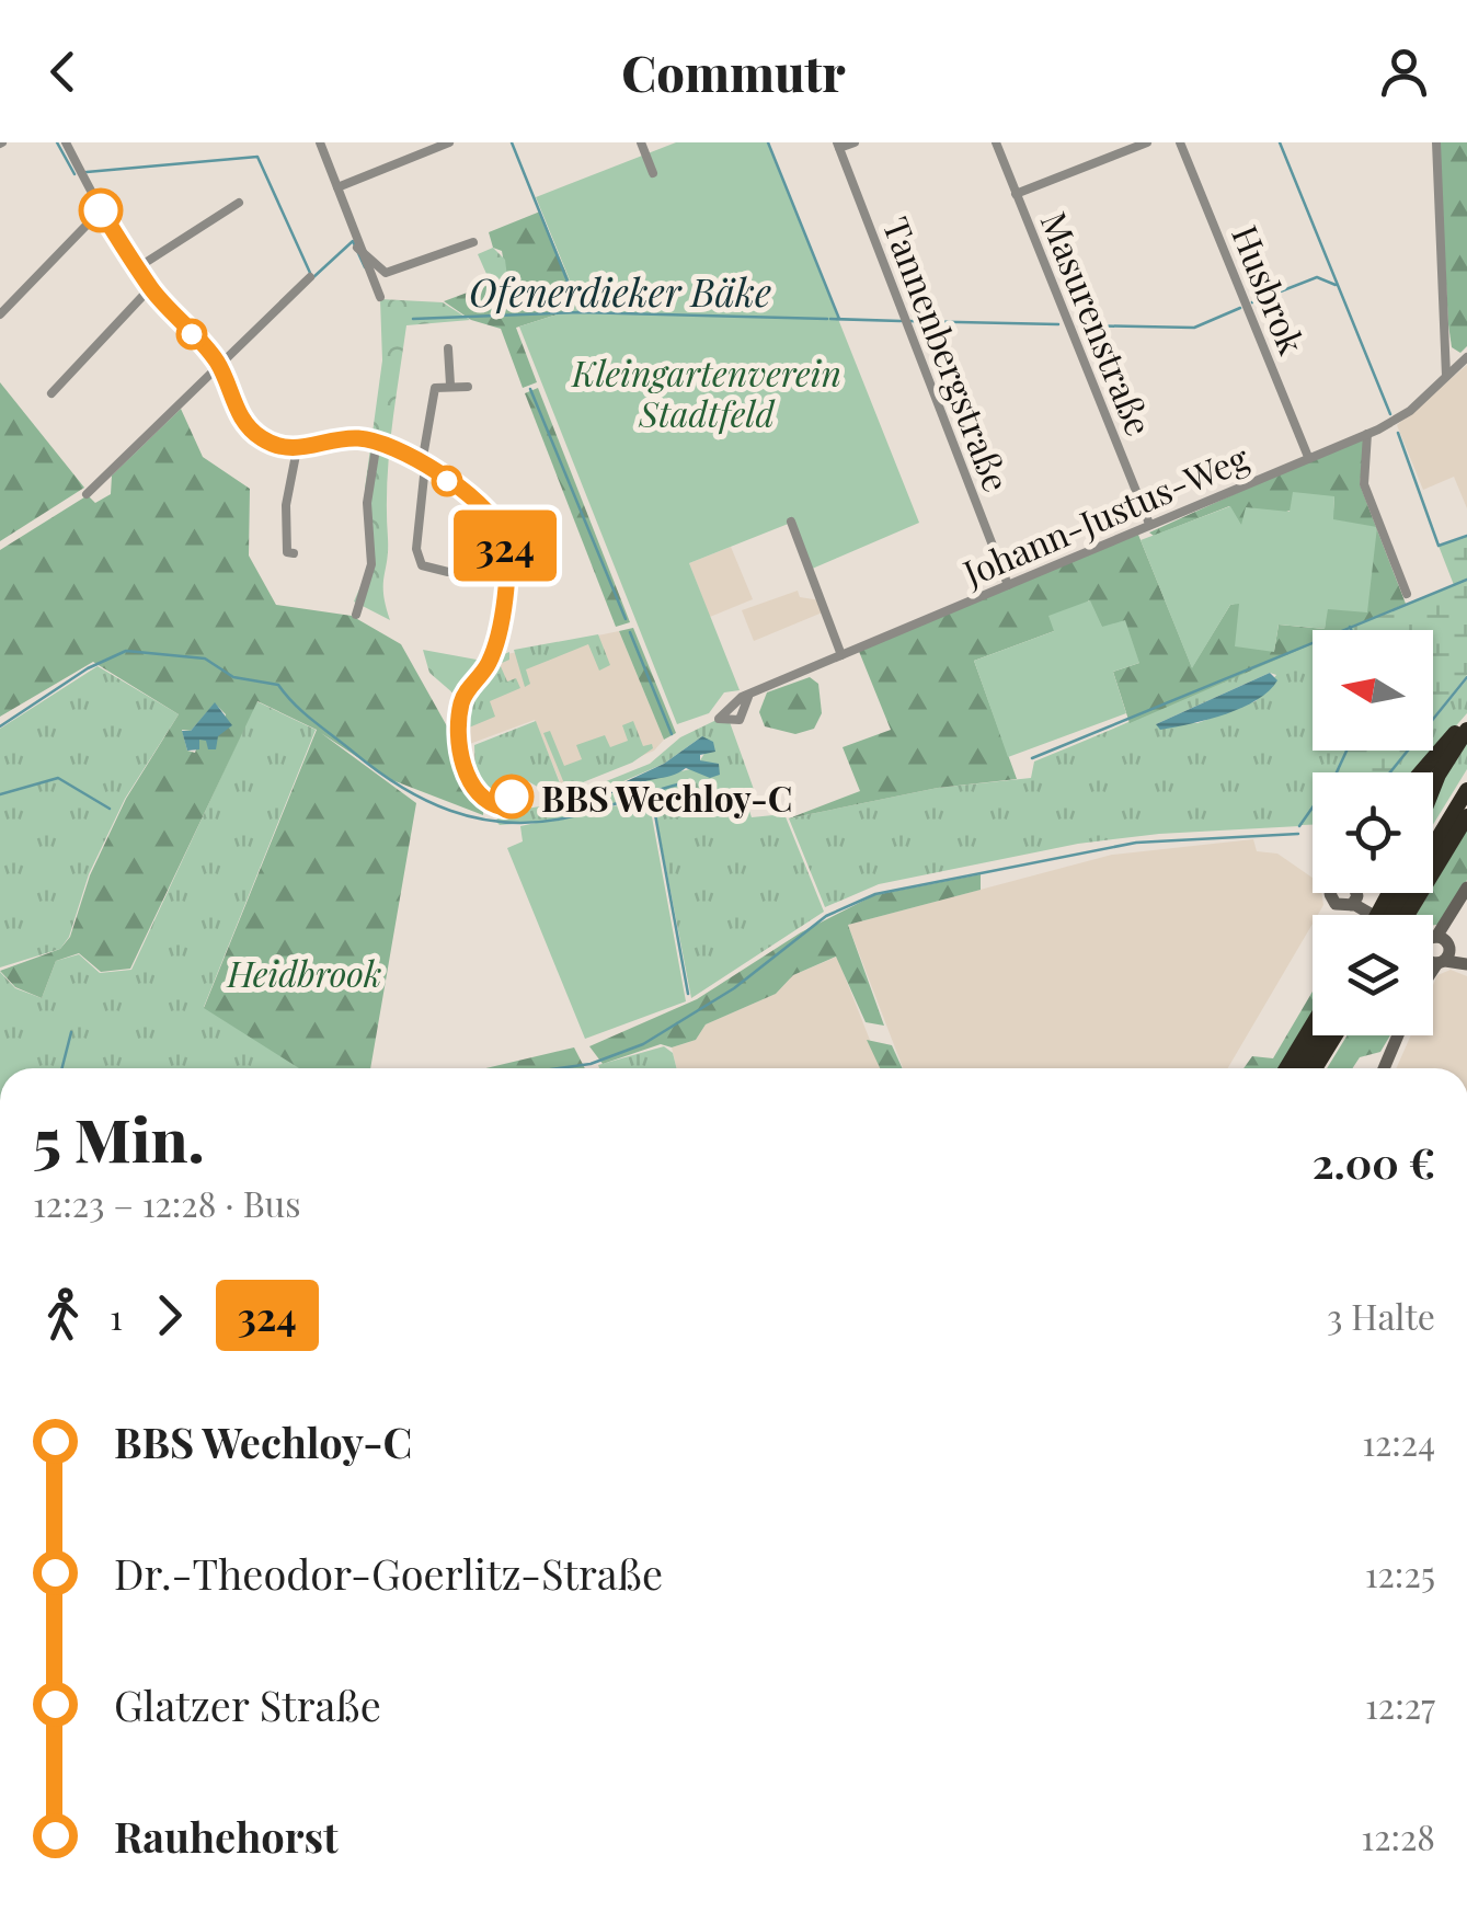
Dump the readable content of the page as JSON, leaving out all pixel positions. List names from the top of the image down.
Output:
{
  "streets": {
    "street": [
      "Husbrok",
      "Masurenstraße",
      "Tannenbergstraße",
      "Johann-Justus-Weg"
    ]
  },
  "crossings": [
    ["Husbrok", "Johann-Justus-Weg"],
    ["Masurenstraße", "Johann-Justus-Weg"],
    ["Tannenbergstraße", "Johann-Justus-Weg"]
  ],
  "water": ["Ofenerdieker Bäke"],
  "parks": ["Kleingartenverein Stadtfeld", "Heidbrook"],
  "places": ["BBS Wechloy-C"],
  "lines": ["bus line 324"],
  "north": "left",
  "page": {
    "header": "Commutr",
    "on_map": "324",
    "heading": ["5 Min.", "12:23 – 12:28 · Bus", "2.00 €"],
    "legs": ["1", "324", "3 Halte"],
    "list": [
      {
        "name": "BBS Wechloy-C",
        "value": "12:24"
      },
      {
        "name": "Dr.-Theodor-Goerlitz-Straße",
        "value": "12:25"
      },
      {
        "name": "Glatzer Straße",
        "value": "12:27"
      },
      {
        "name": "Rauhehorst",
        "value": "12:28"
      }
    ]
  }
}
